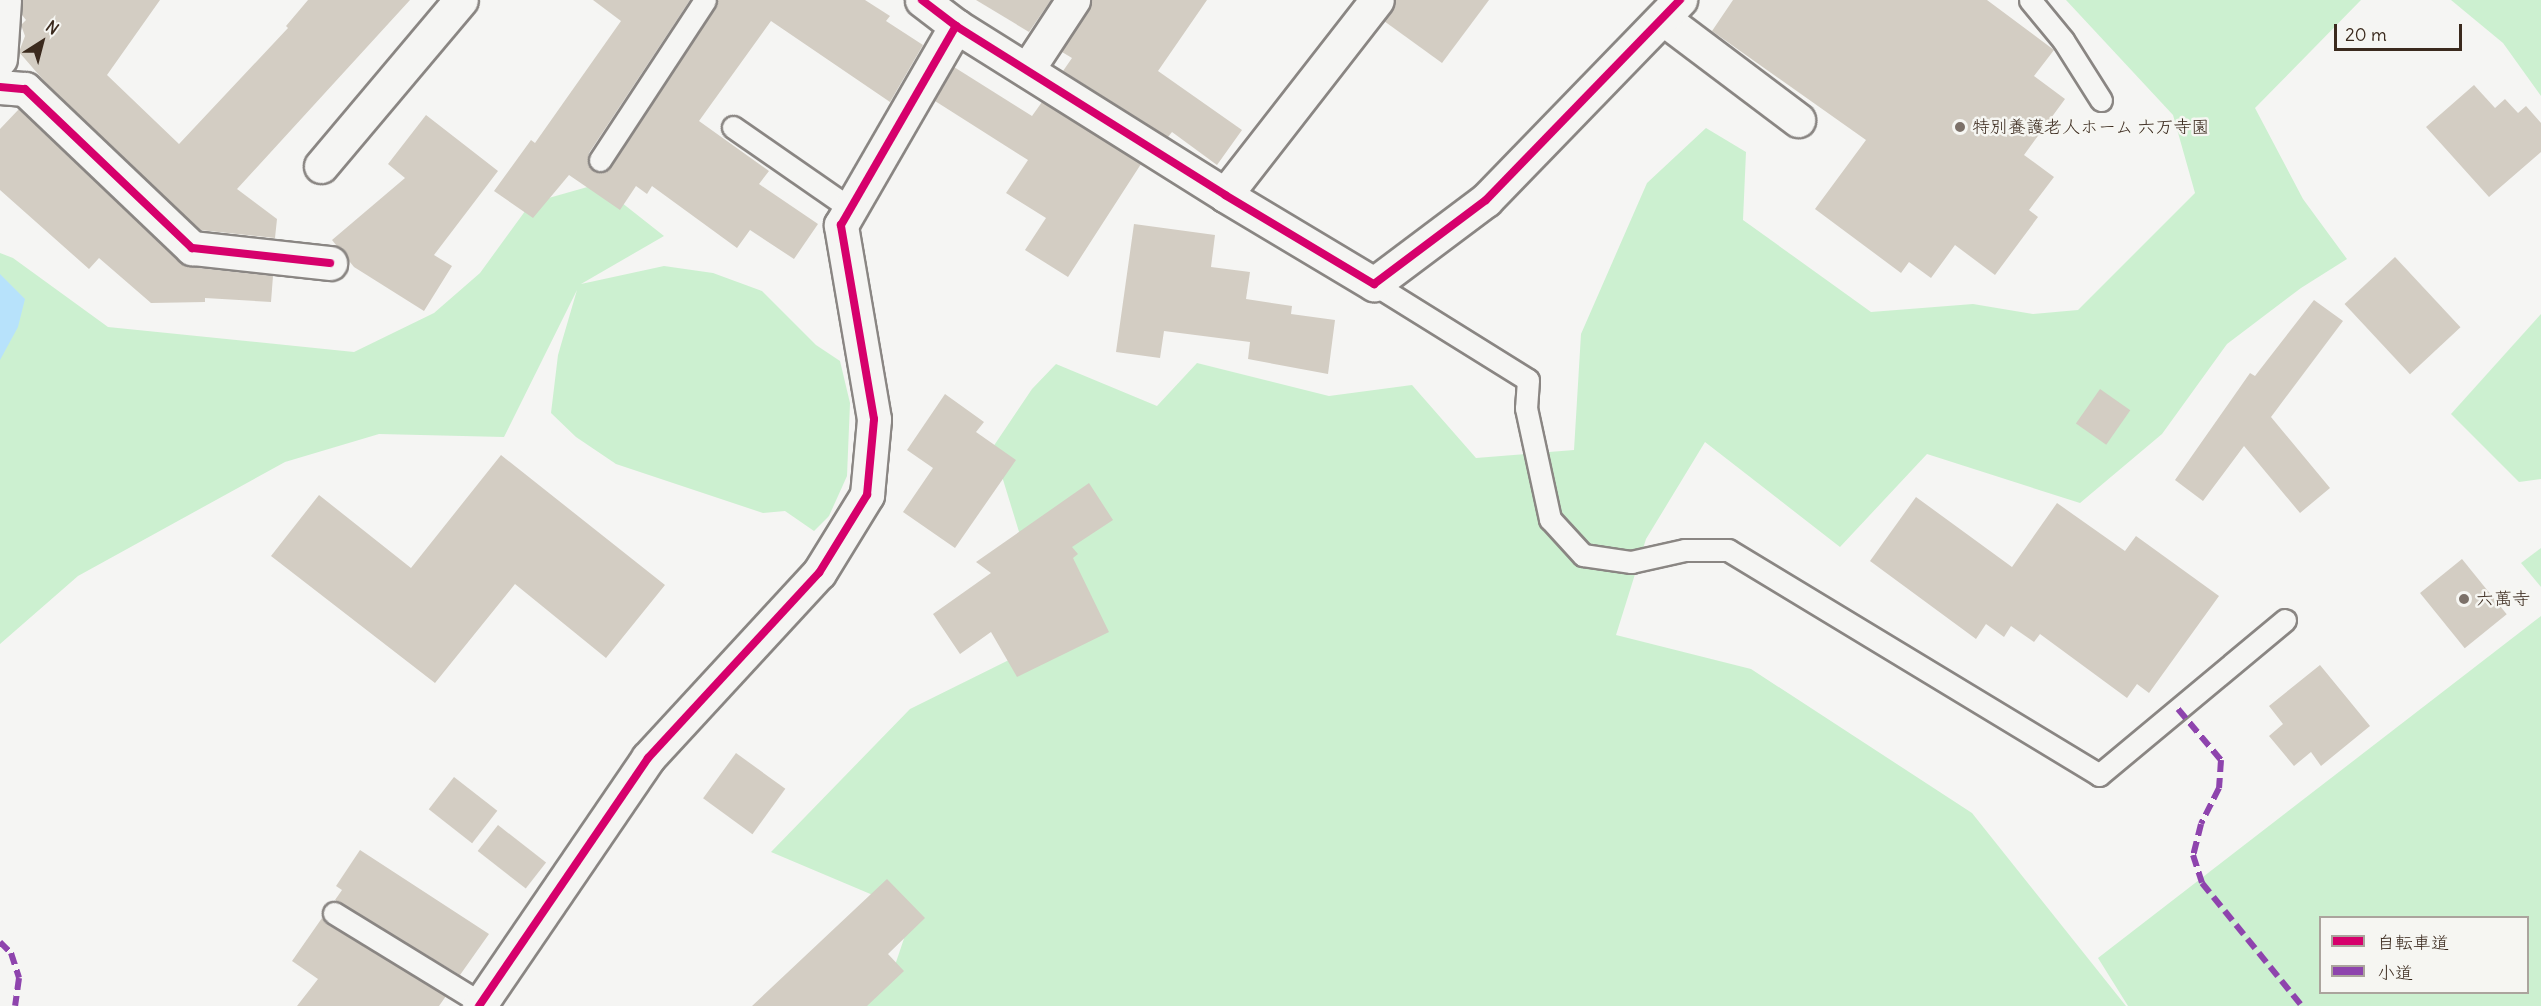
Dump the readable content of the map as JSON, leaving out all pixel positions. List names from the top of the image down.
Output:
{
  "places": ["特別養護老人ホーム 六万寺園", "六萬寺"],
  "legend": ["自転車道", "小道"],
  "scale_bar": "20 m",
  "north": "top right"
}
